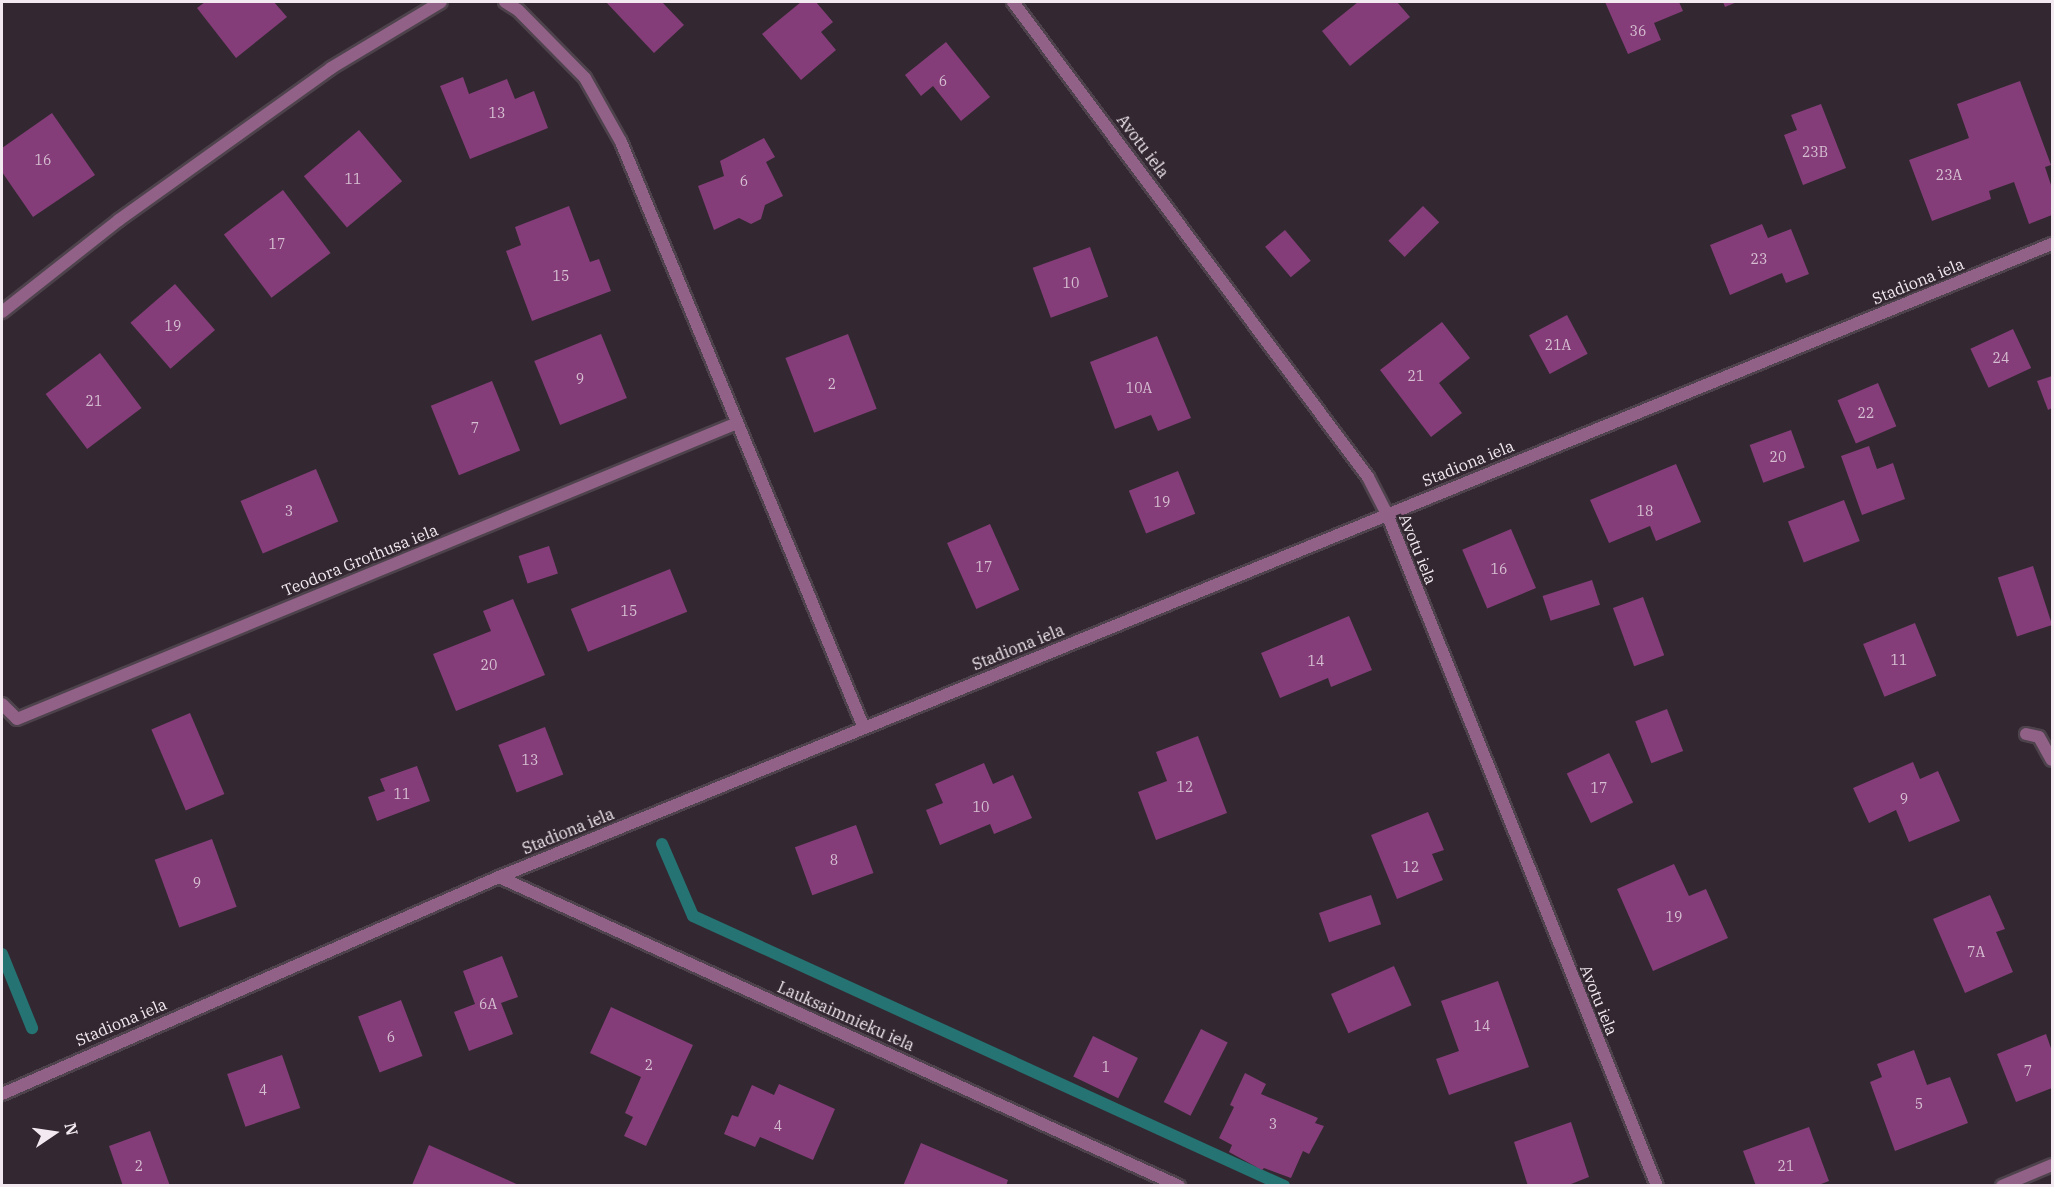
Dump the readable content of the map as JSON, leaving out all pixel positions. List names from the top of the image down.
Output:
{
  "streets": {
    "street": [
      "Avotu iela",
      "Stadiona iela",
      "Teodora Grothusa iela",
      "Lauksaimnieku iela"
    ]
  },
  "crossings": [
    ["Avotu iela", "Stadiona iela"],
    ["Stadiona iela", "Lauksaimnieku iela"]
  ],
  "house_numbers": [
    "36",
    "6",
    "13",
    "23B",
    "16",
    "23A",
    "11",
    "6",
    "17",
    "23",
    "15",
    "10",
    "19",
    "21A",
    "24",
    "21",
    "9",
    "2",
    "10A",
    "21",
    "22",
    "7",
    "20",
    "19",
    "3",
    "18",
    "17",
    "16",
    "15",
    "11",
    "14",
    "20",
    "13",
    "12",
    "17",
    "11",
    "9",
    "10",
    "8",
    "12",
    "9",
    "19",
    "7A",
    "6A",
    "14",
    "6",
    "2",
    "1",
    "7",
    "4",
    "5",
    "3",
    "4",
    "2",
    "21"
  ],
  "north": "right"
}
